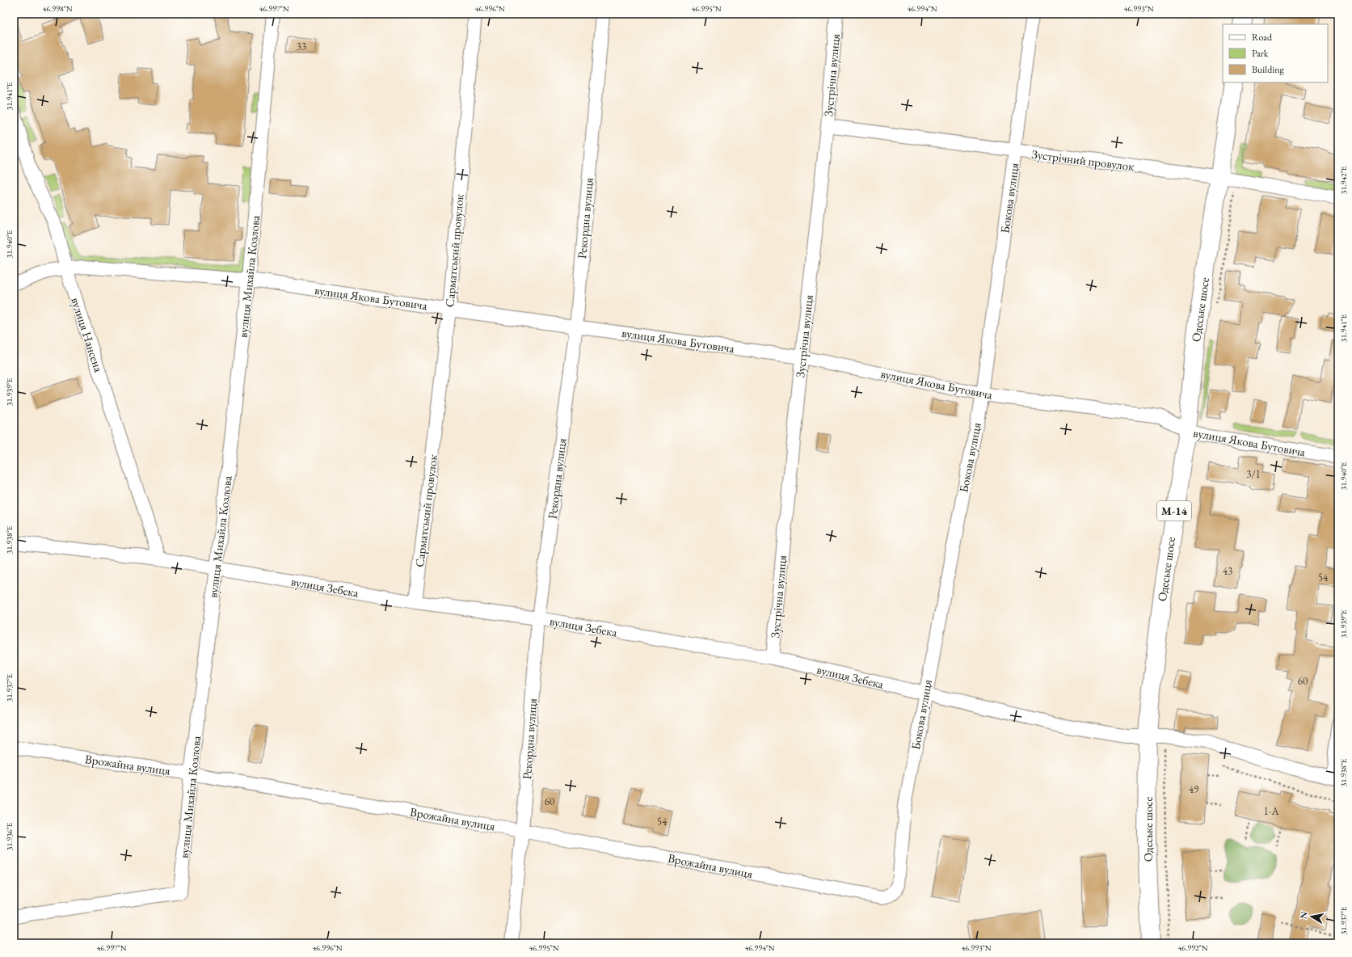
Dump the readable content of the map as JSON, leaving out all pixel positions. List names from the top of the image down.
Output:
{
  "streets": {
    "highway": ["Одеське шосе", "М-14"],
    "street": [
      "Зустрічна вулиця",
      "Зустрічний провулок",
      "Бокова вулиця",
      "Рекордна вулиця",
      "Сарматський провулок",
      "вулиця Михайла Козлова",
      "вулиця Якова Бутовича",
      "вулиця Нансена",
      "вулиця Зебека",
      "Врожайна вулиця"
    ]
  },
  "crossings": [
    ["Зустрічна вулиця", "Зустрічний провулок"],
    ["Зустрічна вулиця", "вулиця Якова Бутовича"],
    ["Зустрічна вулиця", "вулиця Зебека"],
    ["Зустрічний провулок", "Бокова вулиця"],
    ["Зустрічний провулок", "Одеське шосе"],
    ["Бокова вулиця", "вулиця Якова Бутовича"],
    ["Бокова вулиця", "вулиця Зебека"],
    ["Бокова вулиця", "Врожайна вулиця"],
    ["Рекордна вулиця", "вулиця Якова Бутовича"],
    ["Рекордна вулиця", "вулиця Зебека"],
    ["Рекордна вулиця", "Врожайна вулиця"],
    ["Сарматський провулок", "вулиця Якова Бутовича"],
    ["Сарматський провулок", "вулиця Зебека"],
    ["вулиця Михайла Козлова", "вулиця Якова Бутовича"],
    ["вулиця Михайла Козлова", "вулиця Зебека"],
    ["вулиця Михайла Козлова", "Врожайна вулиця"],
    ["вулиця Якова Бутовича", "Одеське шосе"],
    ["вулиця Якова Бутовича", "вулиця Нансена"],
    ["Одеське шосе", "вулиця Зебека"],
    ["вулиця Нансена", "вулиця Зебека"]
  ],
  "house_numbers": [
    "33",
    "3/1",
    "43",
    "54",
    "60",
    "49",
    "60",
    "1-А",
    "54"
  ],
  "legend": ["Road", "Park", "Building"],
  "north": "left",
  "coordinates": [
    "46.998°N",
    "46.997°N",
    "46.996°N",
    "46.995°N",
    "46.994°N",
    "46.993°N",
    "31.941°E",
    "31.942°E",
    "31.940°E",
    "31.939°E",
    "31.938°E",
    "31.937°E",
    "31.936°E",
    "46.992°N"
  ]
}
